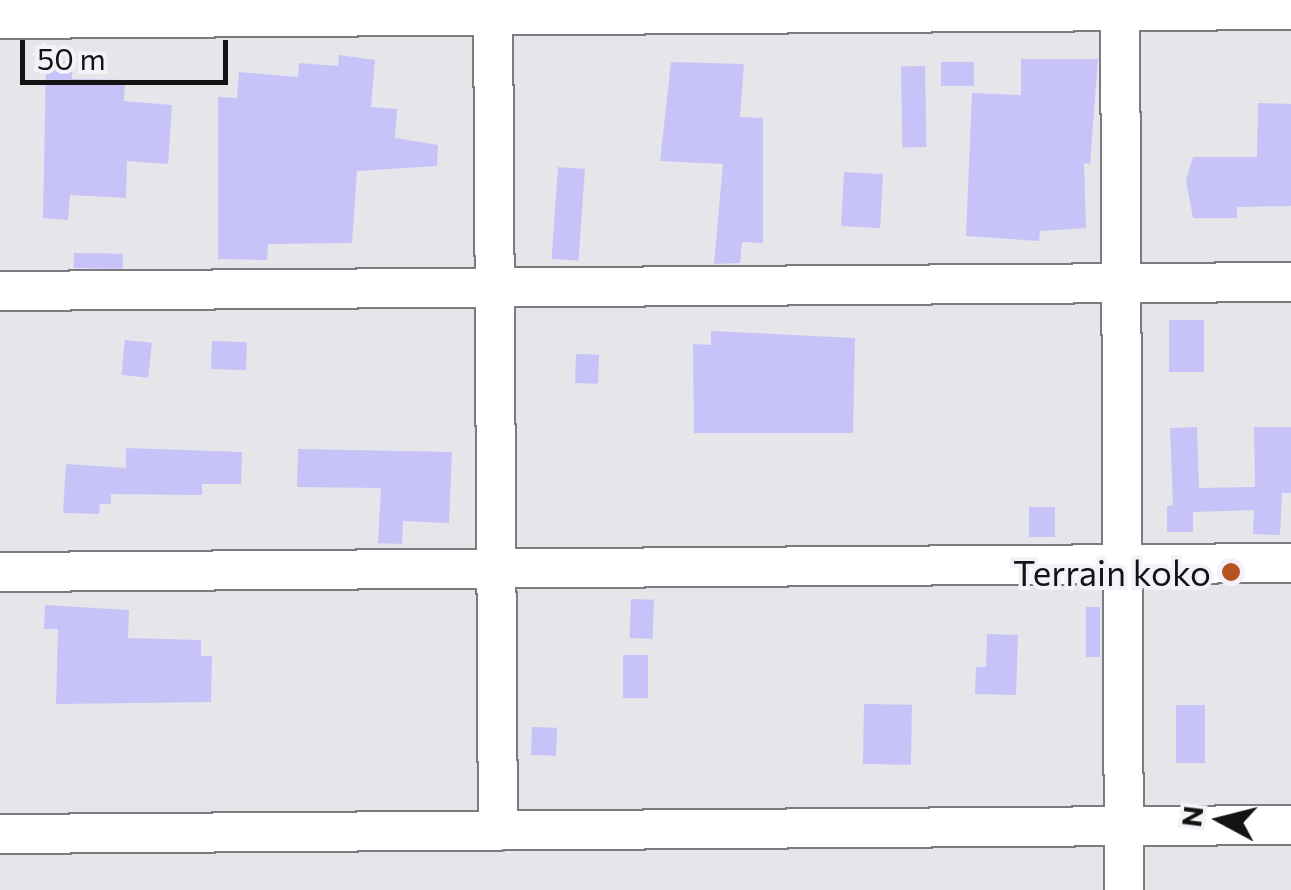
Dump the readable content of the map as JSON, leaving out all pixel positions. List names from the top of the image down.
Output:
{
  "places": ["Terrain koko"],
  "scale_bar": "50 m",
  "north": "left"
}
